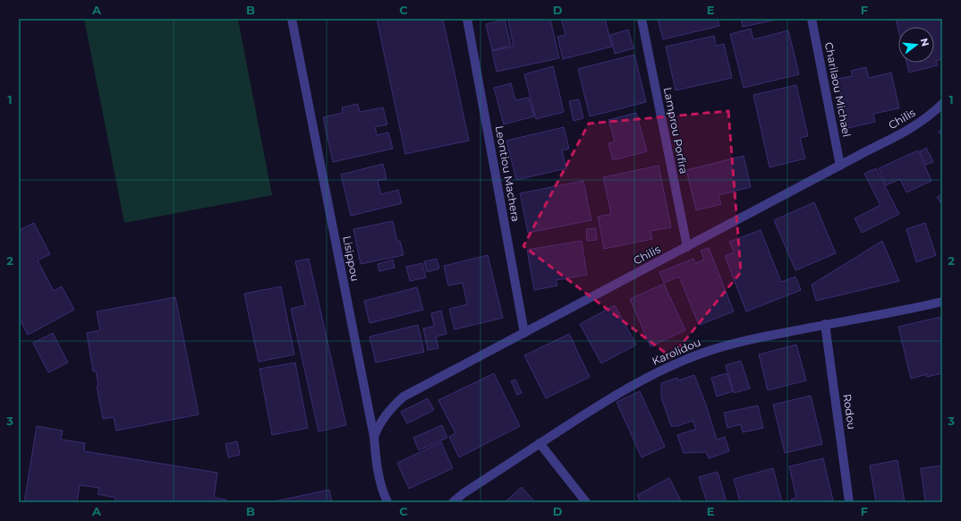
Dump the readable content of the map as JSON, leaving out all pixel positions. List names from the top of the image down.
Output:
{
  "streets": {
    "street": [
      "Charilaou Michael",
      "Chilis",
      "Lamprou Porfira",
      "Leontiou Machera",
      "Lisippou",
      "Karolidou",
      "Rodou"
    ]
  },
  "crossings": [
    ["Charilaou Michael", "Chilis"],
    ["Chilis", "Lamprou Porfira"],
    ["Chilis", "Leontiou Machera"],
    ["Chilis", "Lisippou"],
    ["Karolidou", "Rodou"]
  ],
  "north": "right",
  "grid": {
    "columns": [
      "A",
      "B",
      "C",
      "D",
      "E",
      "F"
    ],
    "rows": ["1", "2", "3"]
  }
}
